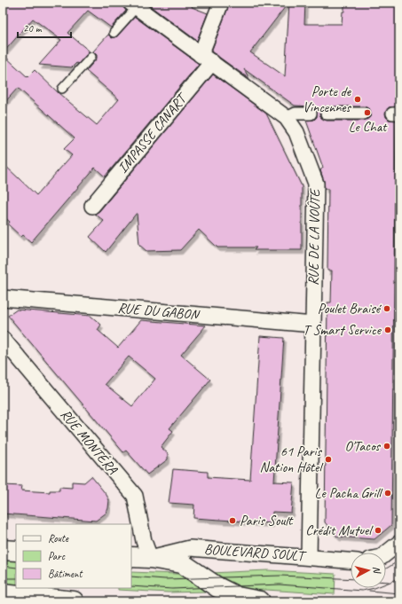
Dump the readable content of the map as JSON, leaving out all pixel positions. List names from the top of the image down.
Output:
{
  "streets": {
    "main road": ["BOULEVARD SOULT"],
    "street": [
      "IMPASSE CANART",
      "RUE DE LA VOÛTE",
      "RUE DU GABON",
      "RUE MONTÉRA"
    ]
  },
  "crossings": [
    ["IMPASSE CANART", "RUE DE LA VOÛTE"],
    ["RUE DE LA VOÛTE", "RUE DU GABON"],
    ["RUE DE LA VOÛTE", "BOULEVARD SOULT"],
    ["RUE MONTÉRA", "BOULEVARD SOULT"]
  ],
  "places": [
    "Porte de Vincennes",
    "Le Chat",
    "Poulet Braisé",
    "T Smart Service",
    "O'Tacos",
    "61 Paris Nation Hôtel",
    "Le Pacha Grill",
    "Paris Soult",
    "Crédit Mutuel"
  ],
  "legend": ["Route", "Parc", "Bâtiment"],
  "scale_bar": "20 m",
  "north": "right"
}
